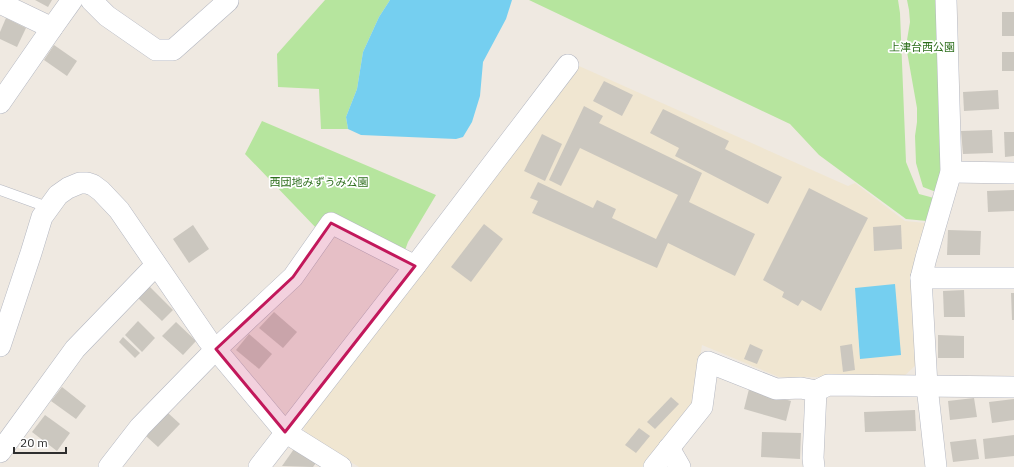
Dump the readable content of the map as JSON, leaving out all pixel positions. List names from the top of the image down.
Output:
{
  "parks": ["上津台西公園", "西団地みずうみ公園"],
  "scale_bar": "20 m"
}
